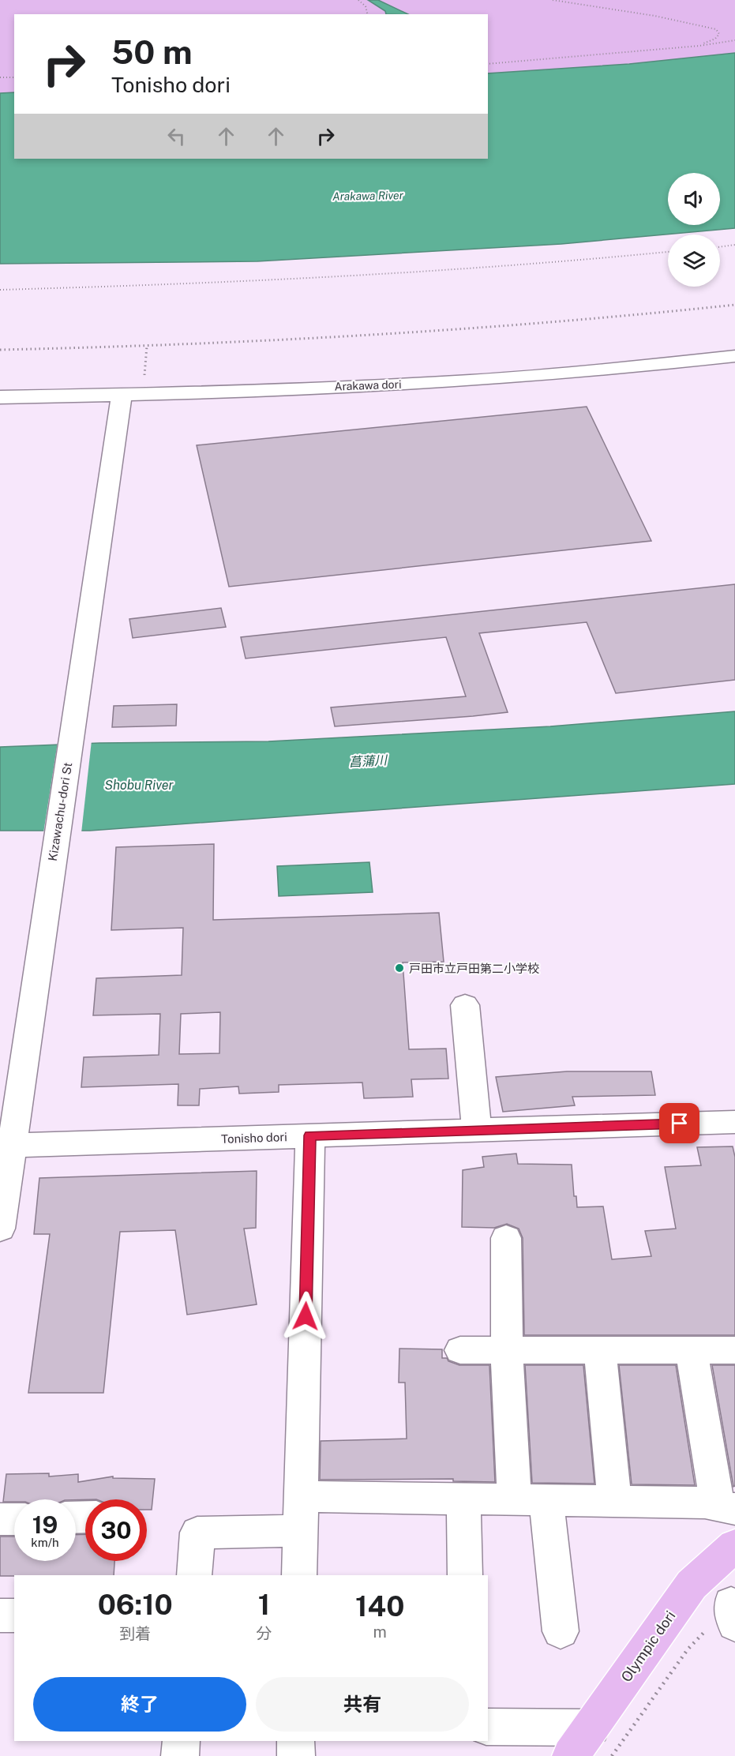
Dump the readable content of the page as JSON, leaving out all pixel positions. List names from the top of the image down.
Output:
{
  "streets": {
    "main road": ["Olympic dori"],
    "street": ["Arakawa dori", "Kizawachu-dori St", "Tonisho dori"]
  },
  "crossings": [
    ["Arakawa dori", "Kizawachu-dori St"],
    ["Kizawachu-dori St", "Tonisho dori"]
  ],
  "water": ["Arakawa River", "菖蒲川", "Shobu River"],
  "places": ["戸田市立戸田第二小学校"],
  "page": {
    "turn": ["50 m", "Tonisho dori"],
    "speed": "19 km/h",
    "limit": "30",
    "eta": [
      "06:10",
      "到着",
      "1",
      "分",
      "140",
      "m"
    ],
    "buttons": ["終了", "共有"]
  }
}
